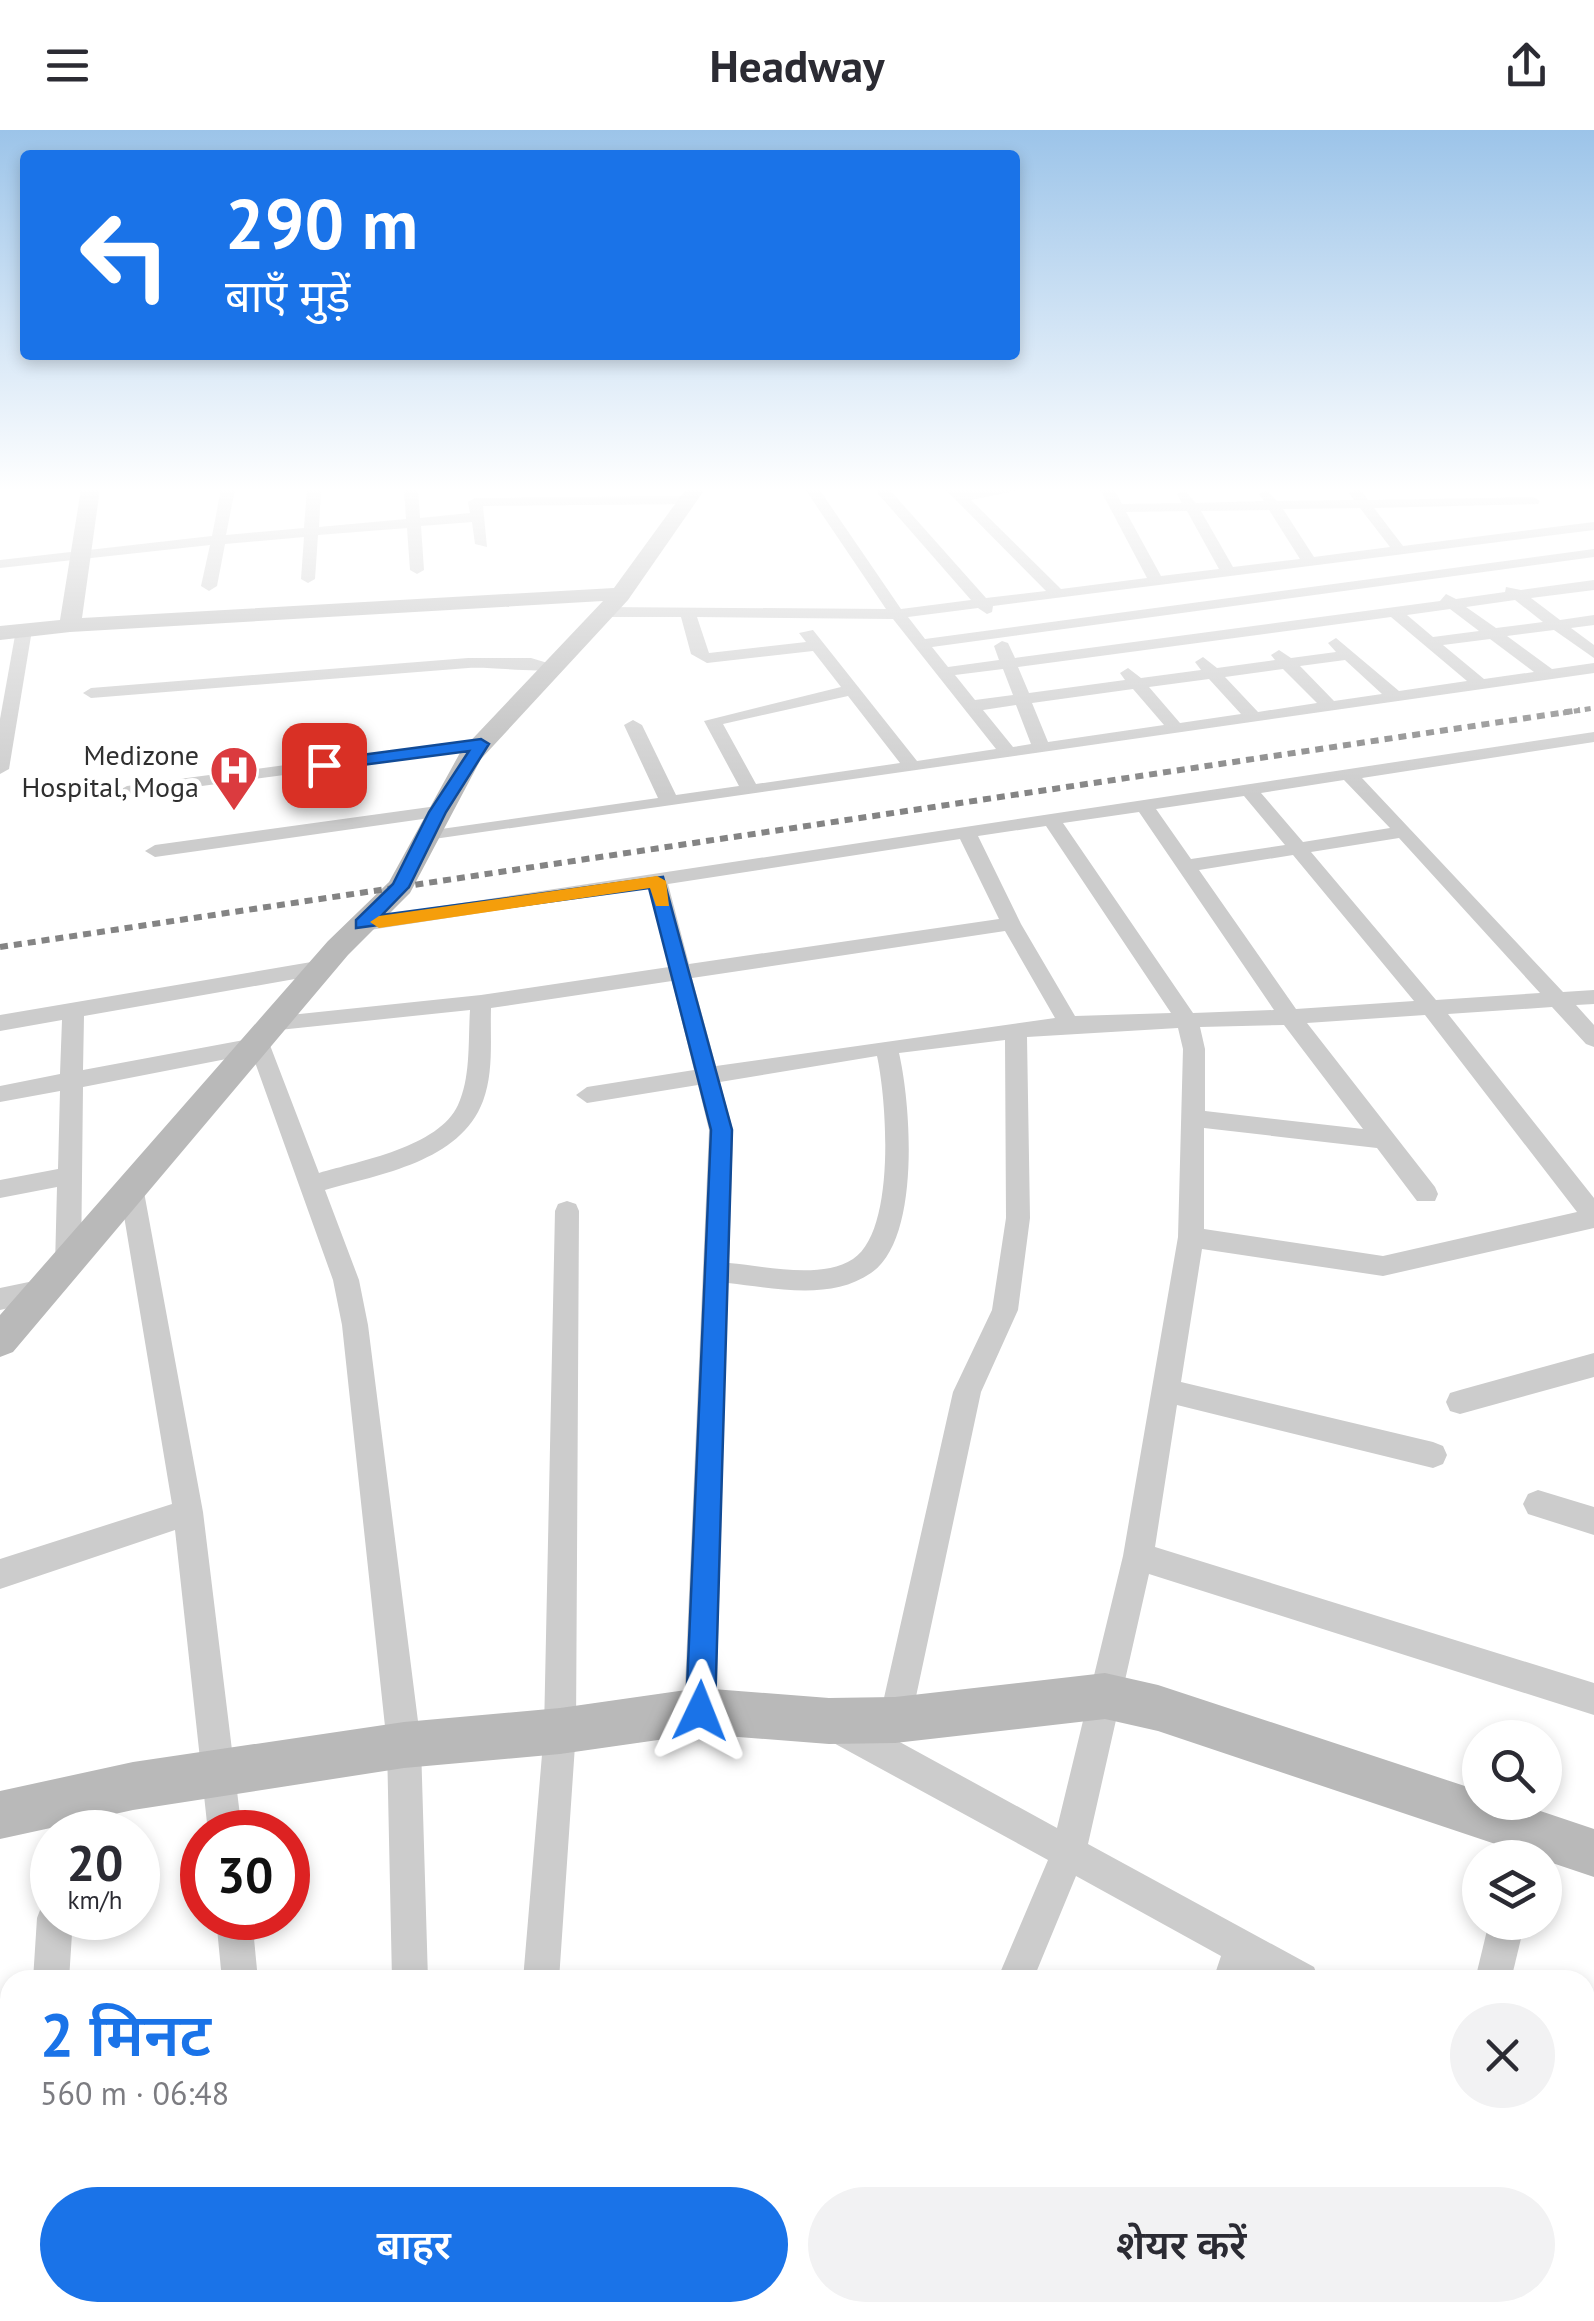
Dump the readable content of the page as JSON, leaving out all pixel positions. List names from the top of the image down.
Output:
{
  "places": {
    "hospital": ["Medizone Hospital, Moga"]
  },
  "page": {
    "header": "Headway",
    "turn": ["290 m", "बाएँ मुड़ें"],
    "speed": "20 km/h",
    "limit": "30",
    "heading": ["2 मिनट", "560 m · 06:48"],
    "buttons": ["बाहर", "शेयर करें"]
  }
}
